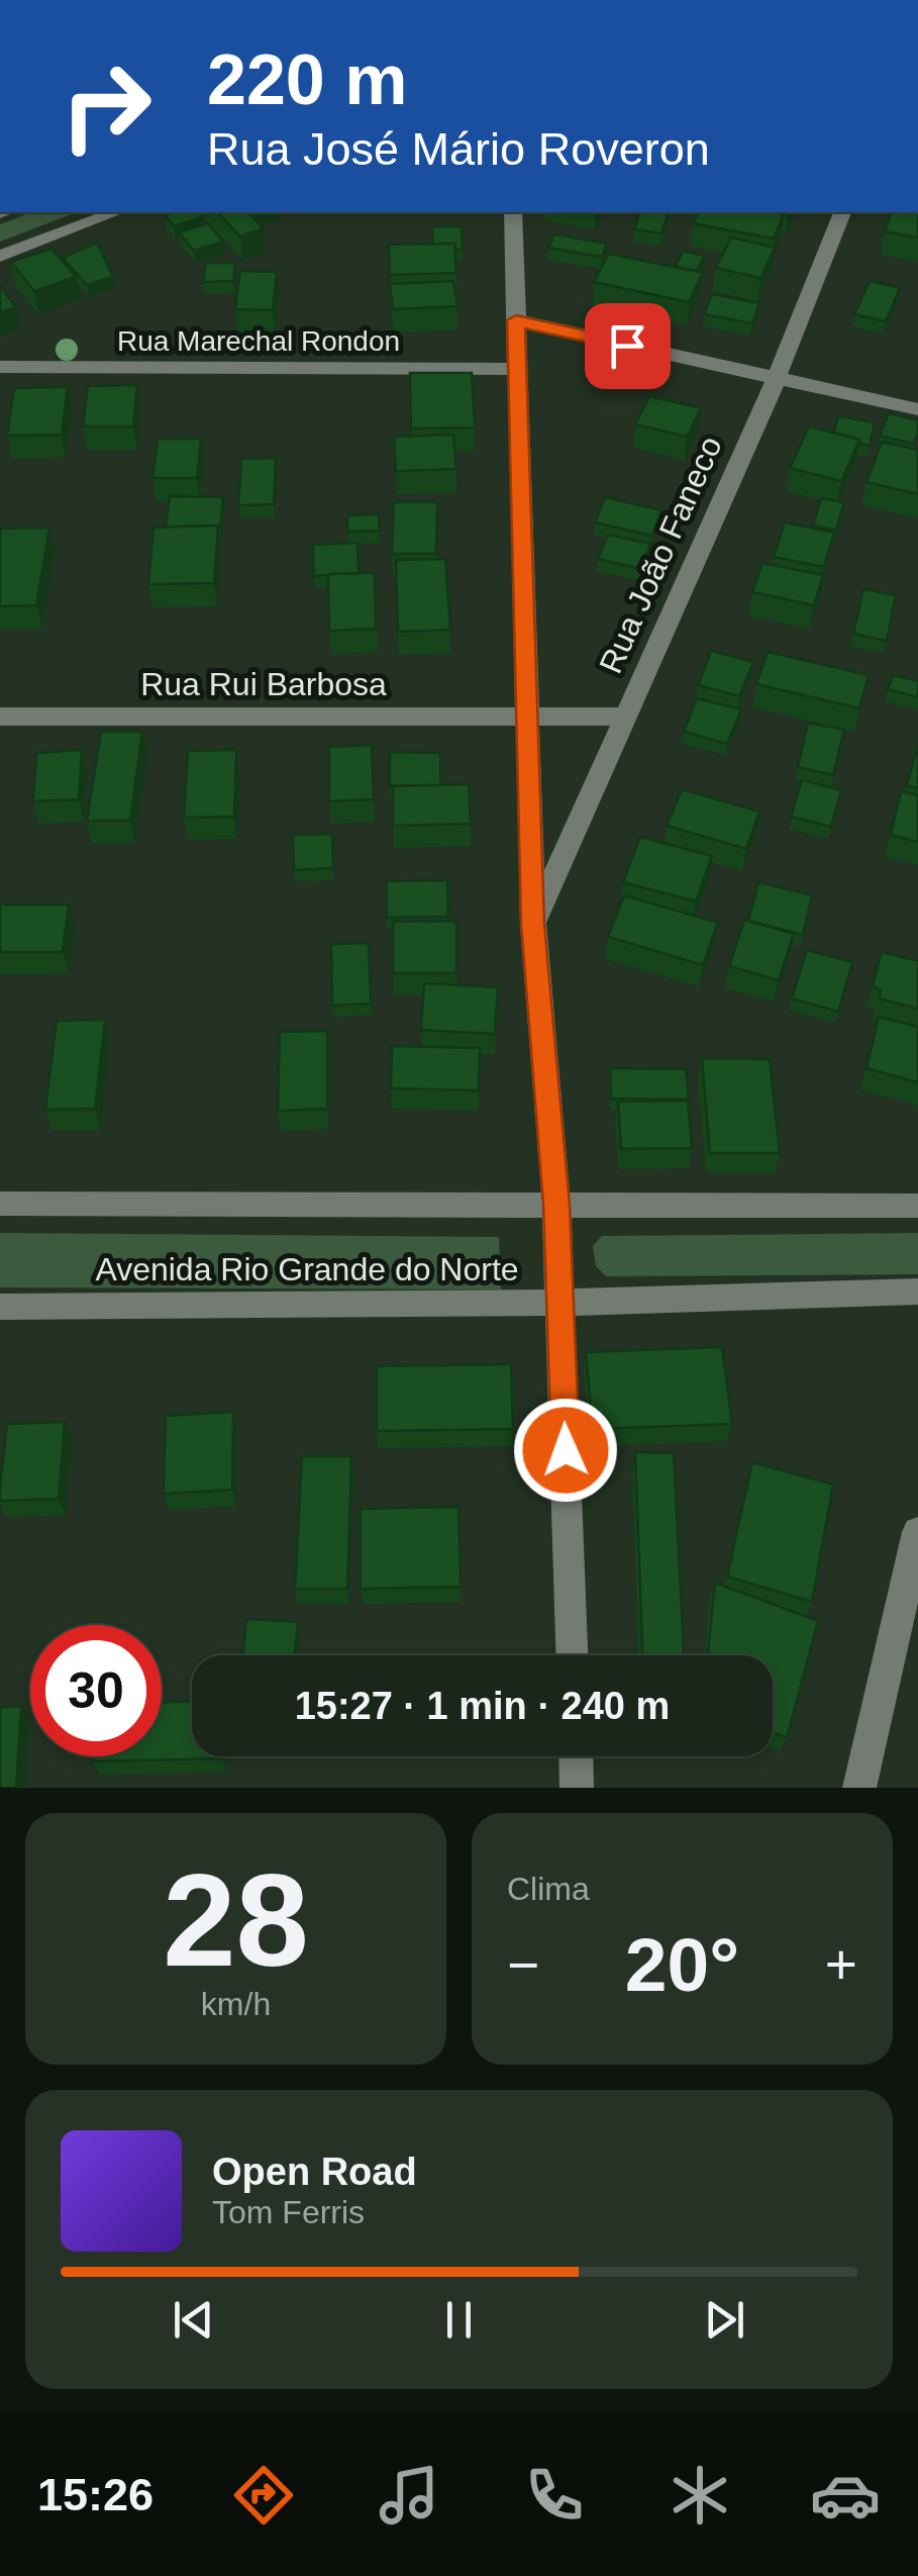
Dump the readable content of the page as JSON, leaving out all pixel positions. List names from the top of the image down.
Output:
{
  "streets": {
    "street": [
      "Rua Marechal Rondon",
      "Rua João Faneco",
      "Rua Rui Barbosa",
      "Avenida Rio Grande do Norte"
    ]
  },
  "crossings": [
    ["Rua João Faneco", "Rua Rui Barbosa"]
  ],
  "page": {
    "turn": ["220 m", "Rua José Mário Roveron"],
    "limit": "30",
    "trip": "15:27 · 1 min · 240 m",
    "tile": [
      ["28", "km/h"],
      "Clima"
    ],
    "heat": ["−", "20°", "+"],
    "song": ["Open Road", "Tom Ferris"],
    "tabs": "15:26"
  }
}
